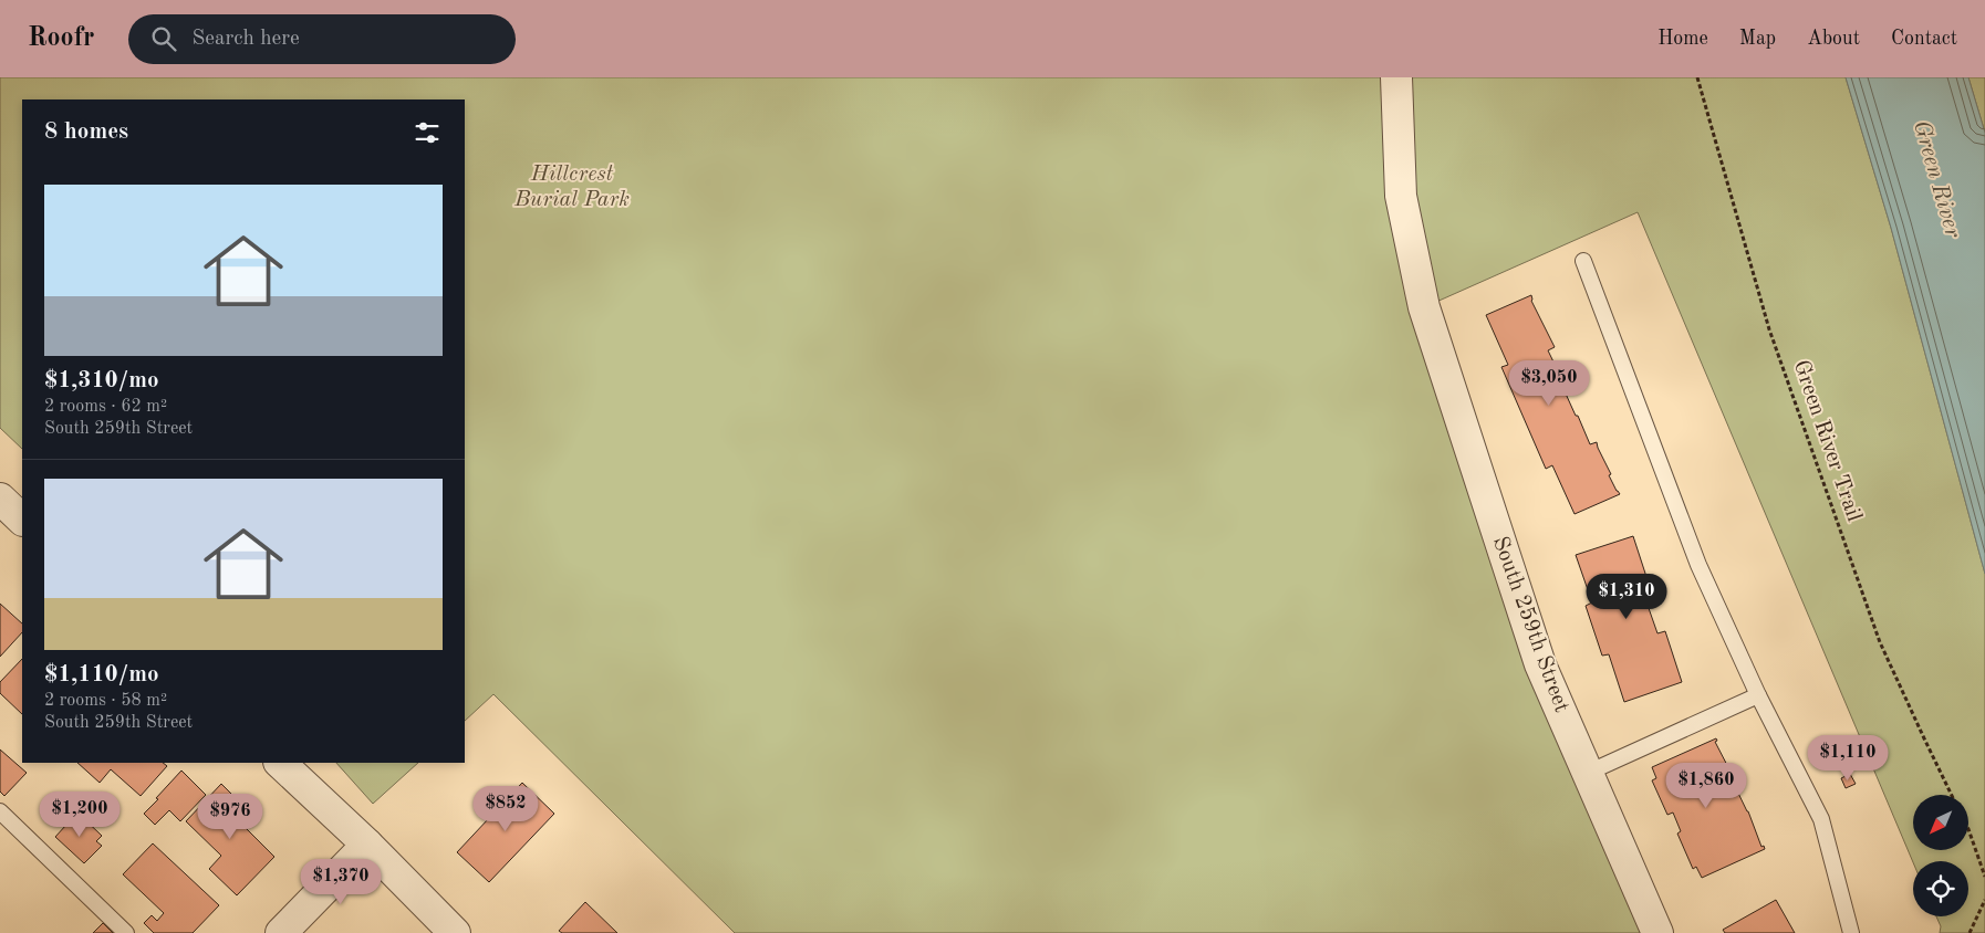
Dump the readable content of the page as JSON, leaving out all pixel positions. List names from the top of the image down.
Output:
{
  "streets": {
    "street": ["South 259th Street"],
    "path": ["Green River Trail"]
  },
  "water": ["Green River"],
  "parks": ["Hillcrest Burial Park"],
  "north": "bottom left",
  "page": {
    "header": "Roofr",
    "search": "Search here",
    "nav": [
      "Home",
      "Map",
      "About",
      "Contact"
    ],
    "heading": "8 homes",
    "list": [
      {
        "name": "$1,310/mo",
        "note": "2 rooms · 62 m² · South 259th Street"
      },
      {
        "name": "$1,110/mo",
        "note": "2 rooms · 58 m² · South 259th Street"
      }
    ],
    "price": [
      "$3,050",
      "$1,310",
      "$1,110",
      "$1,860",
      "$852",
      "$1,200",
      "$976",
      "$1,370"
    ]
  }
}
